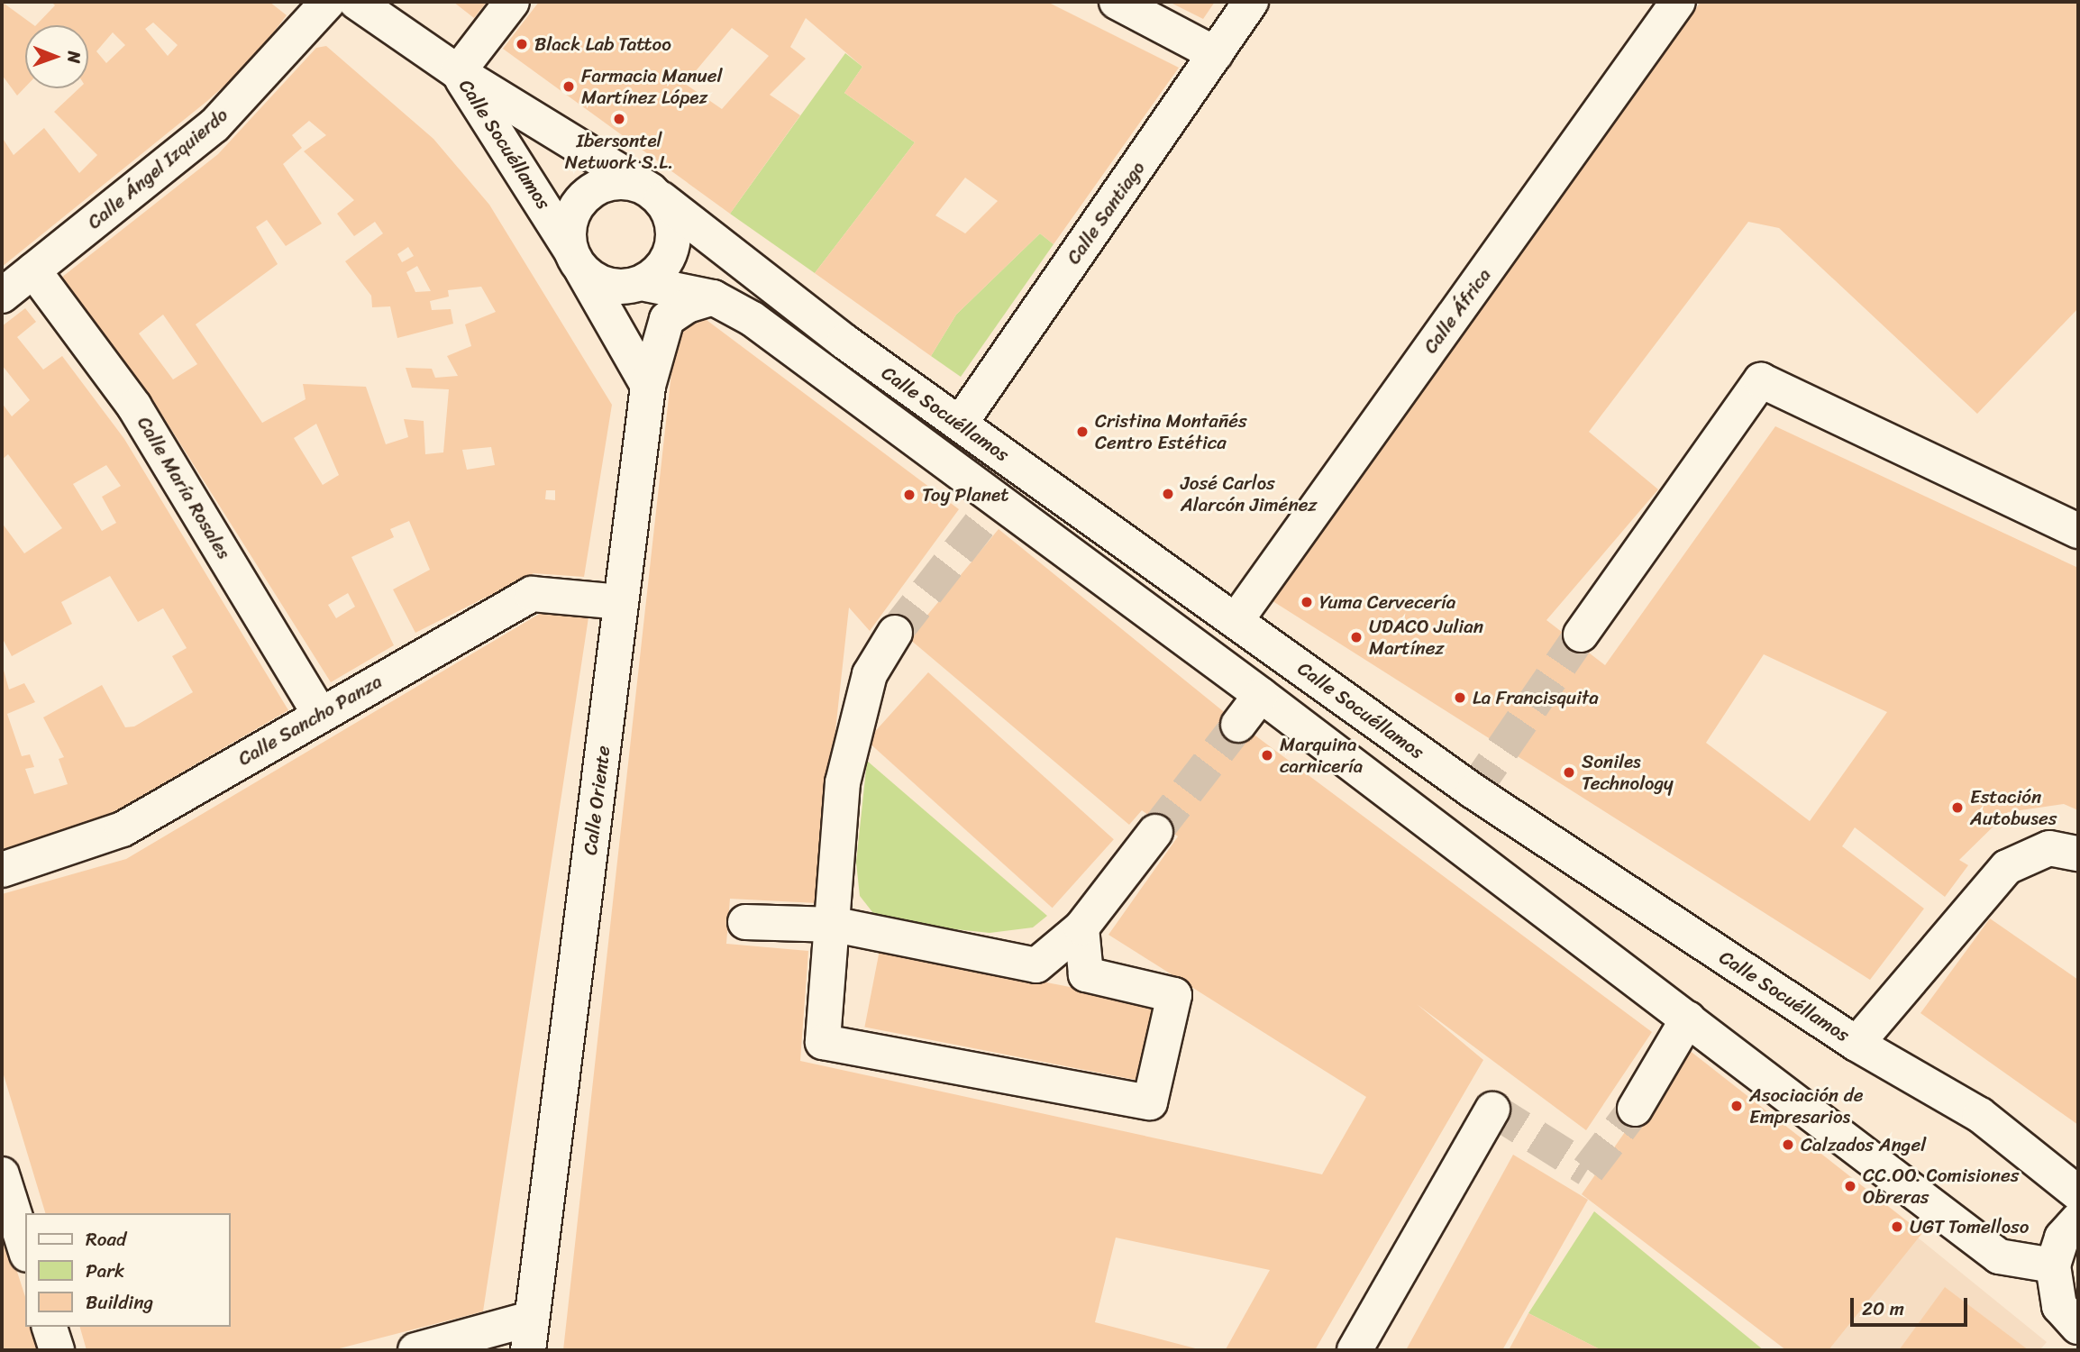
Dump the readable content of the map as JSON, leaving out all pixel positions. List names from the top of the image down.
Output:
{
  "streets": {
    "street": [
      "Calle Socuéllamos",
      "Calle Ángel Izquierdo",
      "Calle Santiago",
      "Calle África",
      "Calle María Rosales",
      "Calle Sancho Panza",
      "Calle Oriente"
    ]
  },
  "crossings": [
    ["Calle Socuéllamos", "Calle Santiago"],
    ["Calle Socuéllamos", "Calle África"],
    ["Calle Socuéllamos", "Calle Oriente"],
    ["Calle Ángel Izquierdo", "Calle María Rosales"],
    ["Calle María Rosales", "Calle Sancho Panza"],
    ["Calle Sancho Panza", "Calle Oriente"]
  ],
  "places": [
    "Black Lab Tattoo",
    "Farmacia Manuel Martínez López",
    "Ibersontel Network S.L.",
    "Cristina Montañés Centro Estética",
    "José Carlos Alarcón Jiménez",
    "Toy Planet",
    "Yuma Cervecería",
    "UDACO Julian Martínez",
    "La Francisquita",
    "Marquina carnicería",
    "Soniles Technology",
    "Estación Autobuses",
    "Asociación de Empresarios",
    "Calzados Angel",
    "CC.OO. Comisiones Obreras",
    "UGT Tomelloso"
  ],
  "legend": ["Road", "Park", "Building"],
  "scale_bar": "20 m",
  "north": "right"
}
